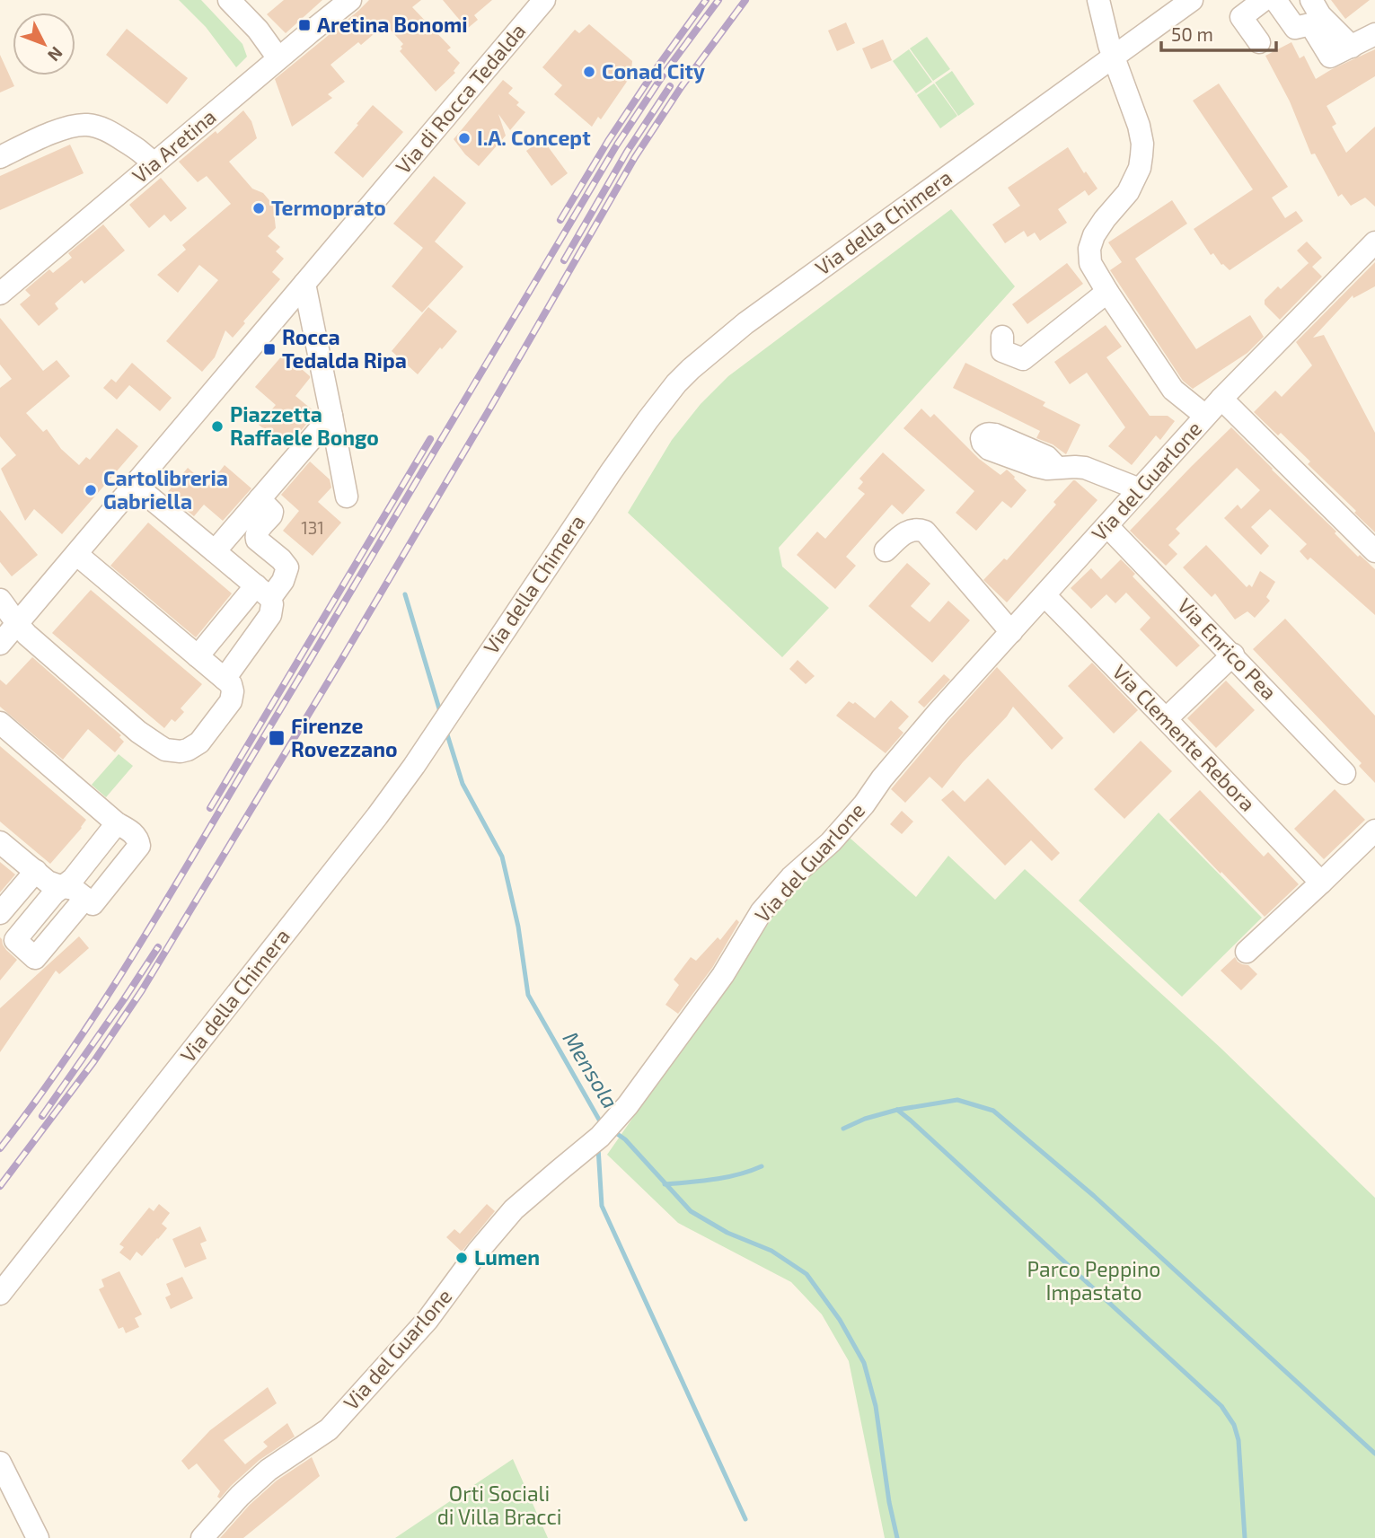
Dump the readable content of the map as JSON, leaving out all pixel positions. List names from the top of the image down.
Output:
{
  "streets": {
    "street": [
      "Via di Rocca Tedalda",
      "Via Aretina",
      "Via della Chimera",
      "Via del Guarlone",
      "Via Enrico Pea",
      "Via Clemente Rebora"
    ]
  },
  "crossings": [
    ["Via del Guarlone", "Via Enrico Pea"],
    ["Via del Guarlone", "Via Clemente Rebora"]
  ],
  "water": ["Mensola"],
  "parks": ["Parco Peppino Impastato", "Orti Sociali di Villa Bracci"],
  "places": {
    "transit": ["Aretina Bonomi", "Rocca Tedalda Ripa", "Firenze Rovezzano"],
    "other": [
      "Conad City",
      "I.A. Concept",
      "Termoprato",
      "Piazzetta Raffaele Bongo",
      "Cartolibreria Gabriella",
      "Lumen"
    ]
  },
  "house_numbers": ["131"],
  "scale_bar": "50 m",
  "north": "bottom right"
}
